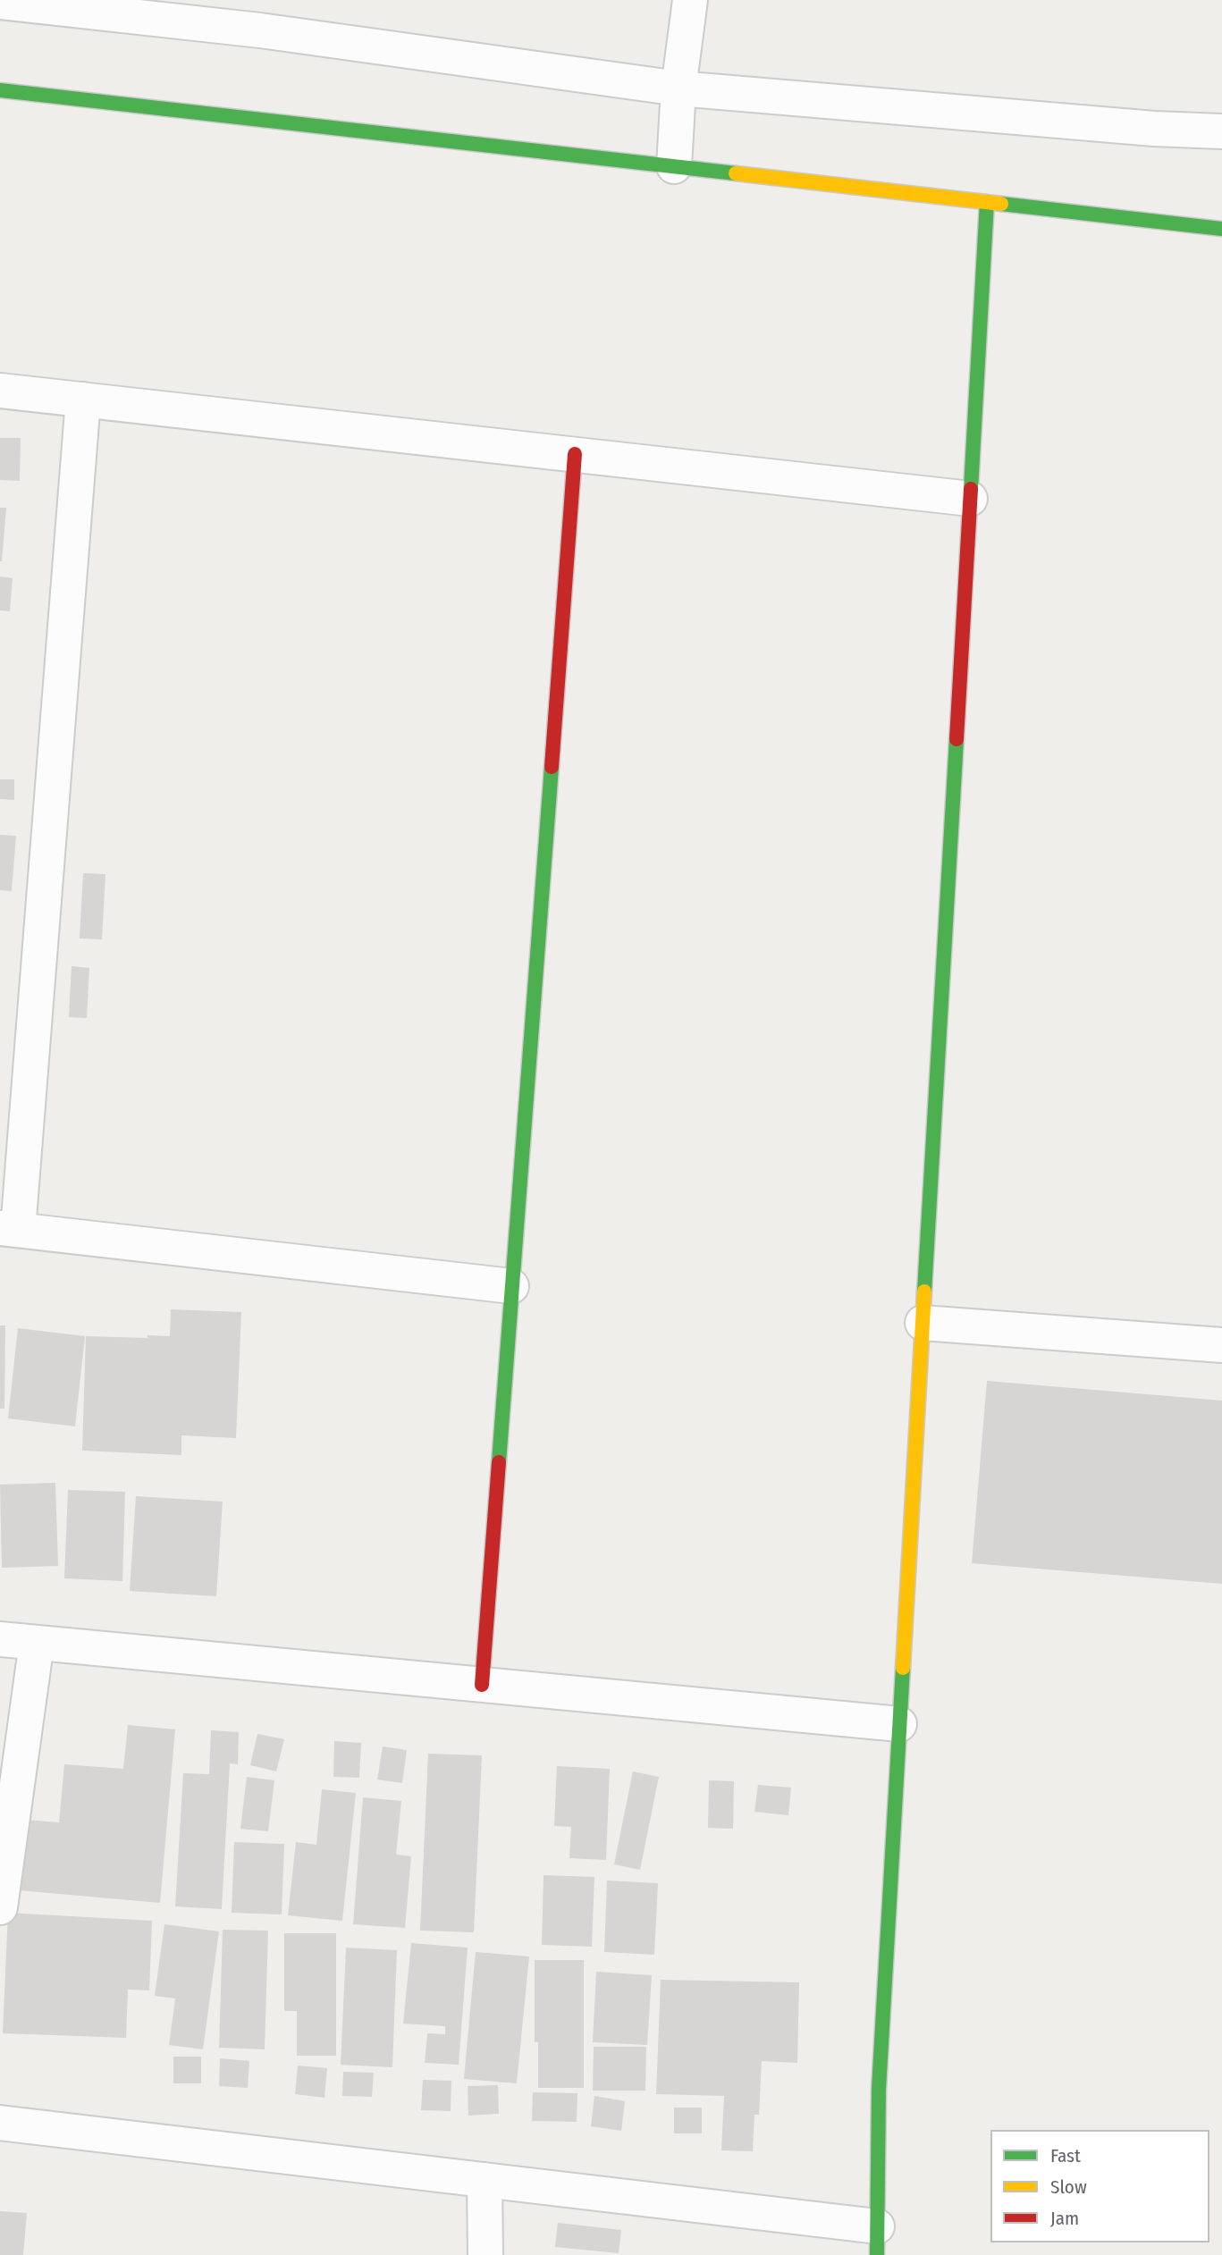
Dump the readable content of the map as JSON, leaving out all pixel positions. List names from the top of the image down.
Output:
{
  "legend": ["Fast", "Slow", "Jam"]
}
